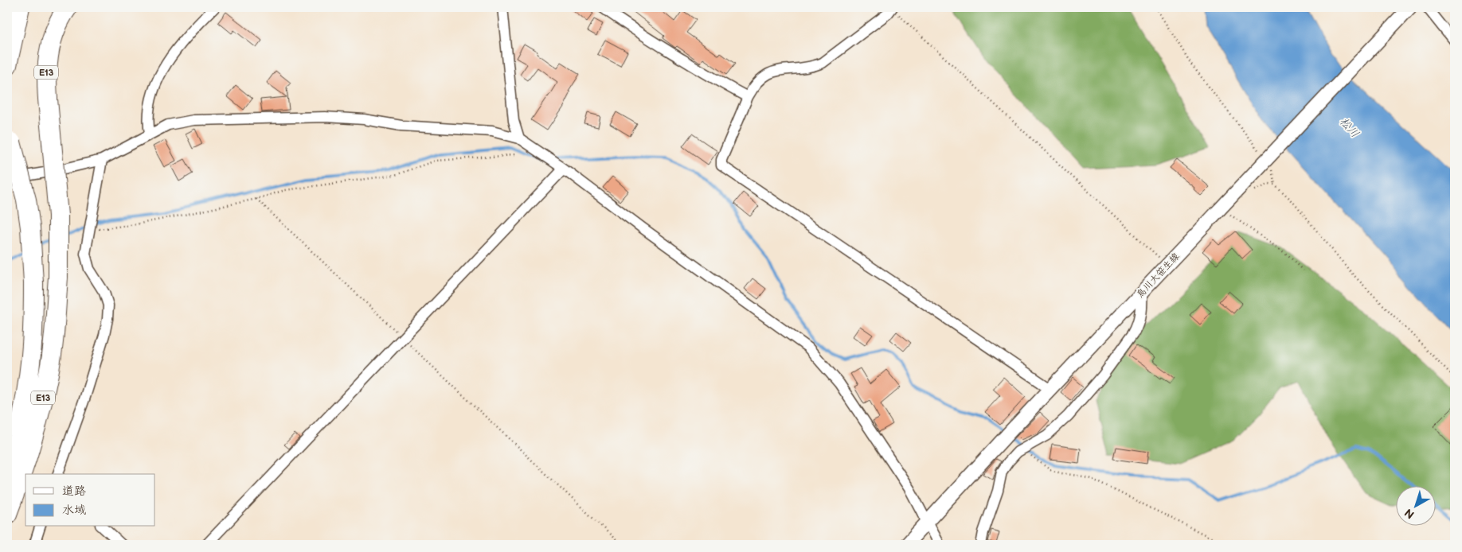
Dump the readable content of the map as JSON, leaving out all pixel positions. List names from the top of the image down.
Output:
{
  "streets": {
    "highway": ["E13"],
    "street": ["鳥川大笹生線"]
  },
  "water": ["松川"],
  "legend": ["道路", "水域"],
  "north": "bottom left"
}
